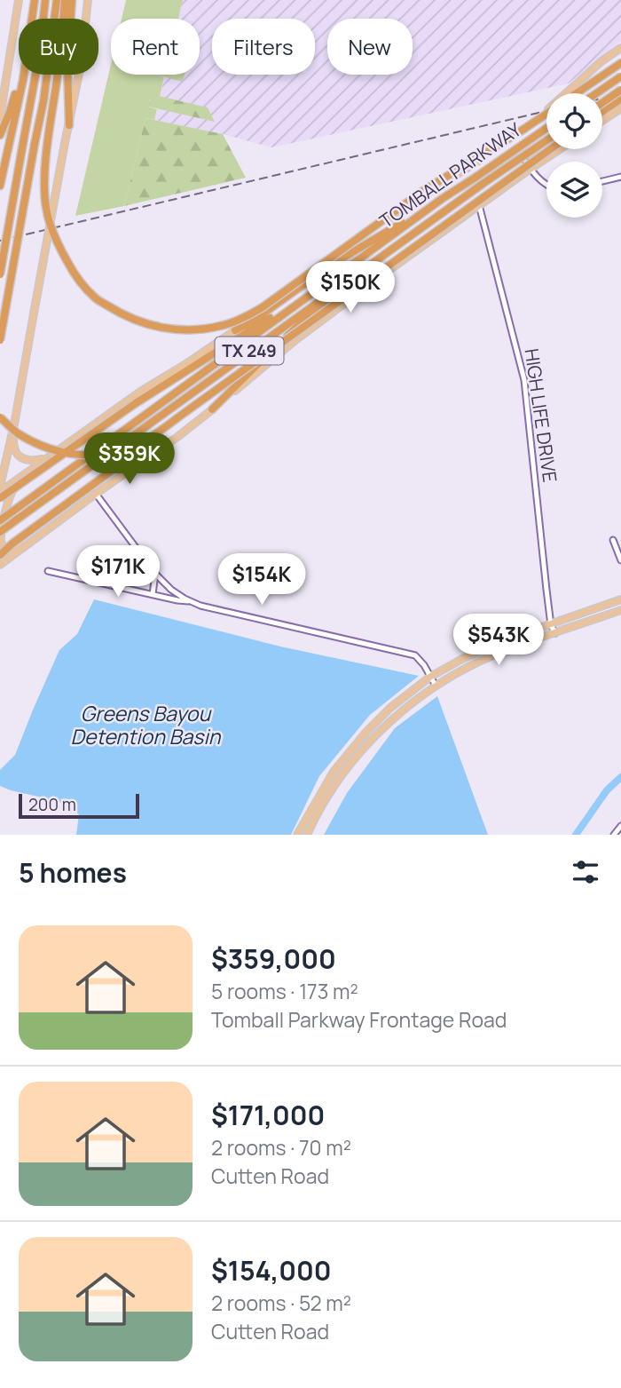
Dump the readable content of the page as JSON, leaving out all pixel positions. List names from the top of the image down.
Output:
{
  "streets": {
    "highway": ["TOMBALL PARKWAY", "TX 249"],
    "street": ["HIGH LIFE DRIVE"]
  },
  "water": ["Greens Bayou Detention Basin"],
  "scale_bar": "200 m",
  "page": {
    "chip": [
      "Buy",
      "Rent",
      "Filters",
      "New"
    ],
    "price": [
      "$150K",
      "$359K",
      "$171K",
      "$154K",
      "$543K"
    ],
    "scale": "200 m",
    "heading": "5 homes",
    "list": [
      {
        "name": "$359,000",
        "note": "5 rooms · 173 m² · Tomball Parkway Frontage Road"
      },
      {
        "name": "$171,000",
        "note": "2 rooms · 70 m² · Cutten Road"
      },
      {
        "name": "$154,000",
        "note": "2 rooms · 52 m² · Cutten Road"
      }
    ]
  }
}
